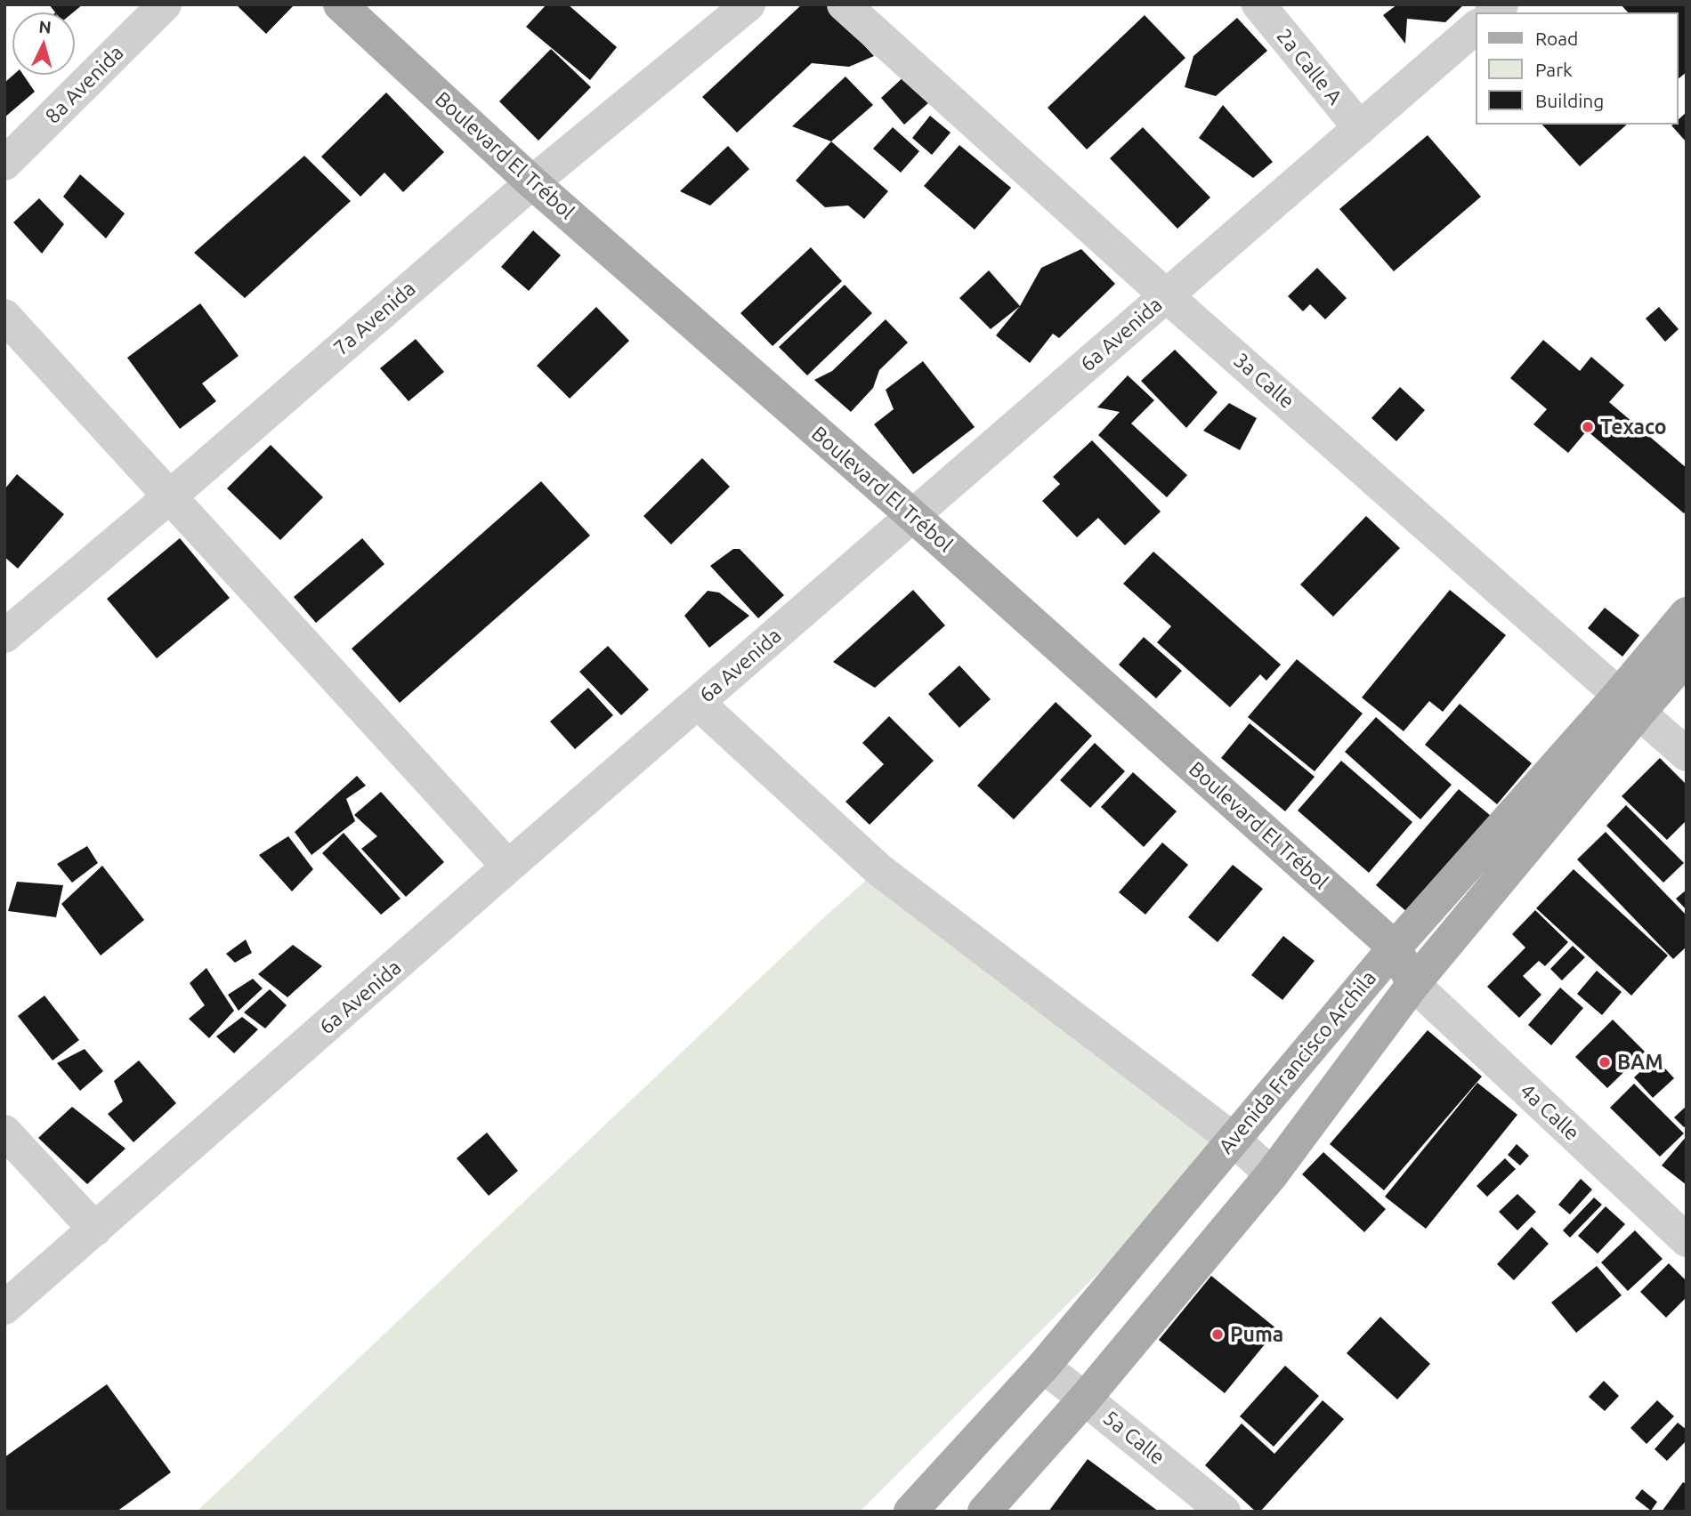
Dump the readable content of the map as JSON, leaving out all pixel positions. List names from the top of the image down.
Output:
{
  "streets": {
    "main road": ["Boulevard El Trébol", "Avenida Francisco Archila"],
    "street": [
      "2a Calle A",
      "8a Avenida",
      "7a Avenida",
      "6a Avenida",
      "3a Calle",
      "4a Calle",
      "5a Calle"
    ]
  },
  "crossings": [
    ["2a Calle A", "6a Avenida"],
    ["Boulevard El Trébol", "7a Avenida"],
    ["Boulevard El Trébol", "6a Avenida"],
    ["Boulevard El Trébol", "Avenida Francisco Archila"],
    ["Boulevard El Trébol", "4a Calle"],
    ["6a Avenida", "3a Calle"],
    ["3a Calle", "Avenida Francisco Archila"],
    ["Avenida Francisco Archila", "4a Calle"],
    ["Avenida Francisco Archila", "5a Calle"]
  ],
  "places": ["Texaco", "BAM", "Puma"],
  "legend": ["Road", "Park", "Building"],
  "north": "top"
}
